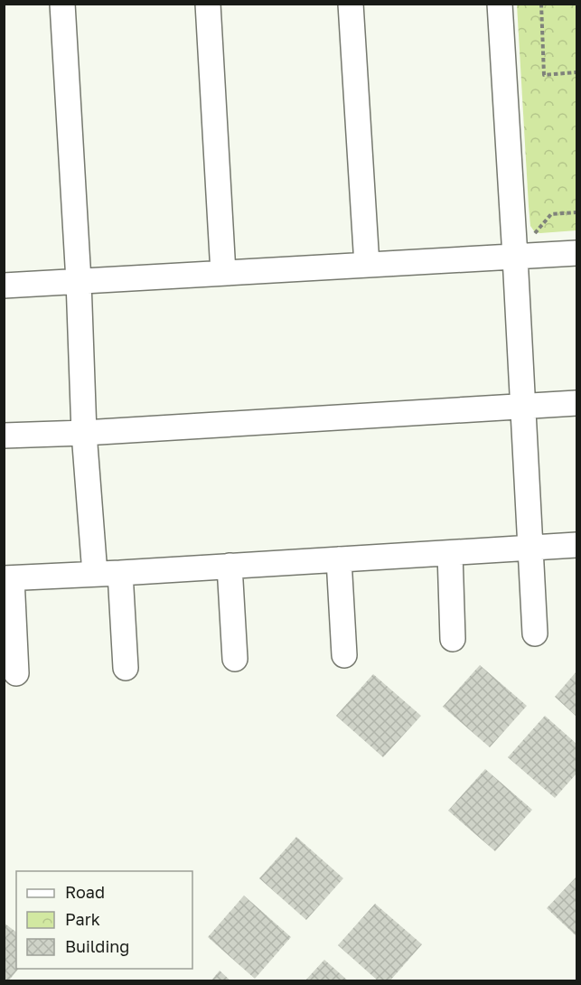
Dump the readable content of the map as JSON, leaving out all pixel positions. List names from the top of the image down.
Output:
{
  "legend": ["Road", "Park", "Building"]
}
